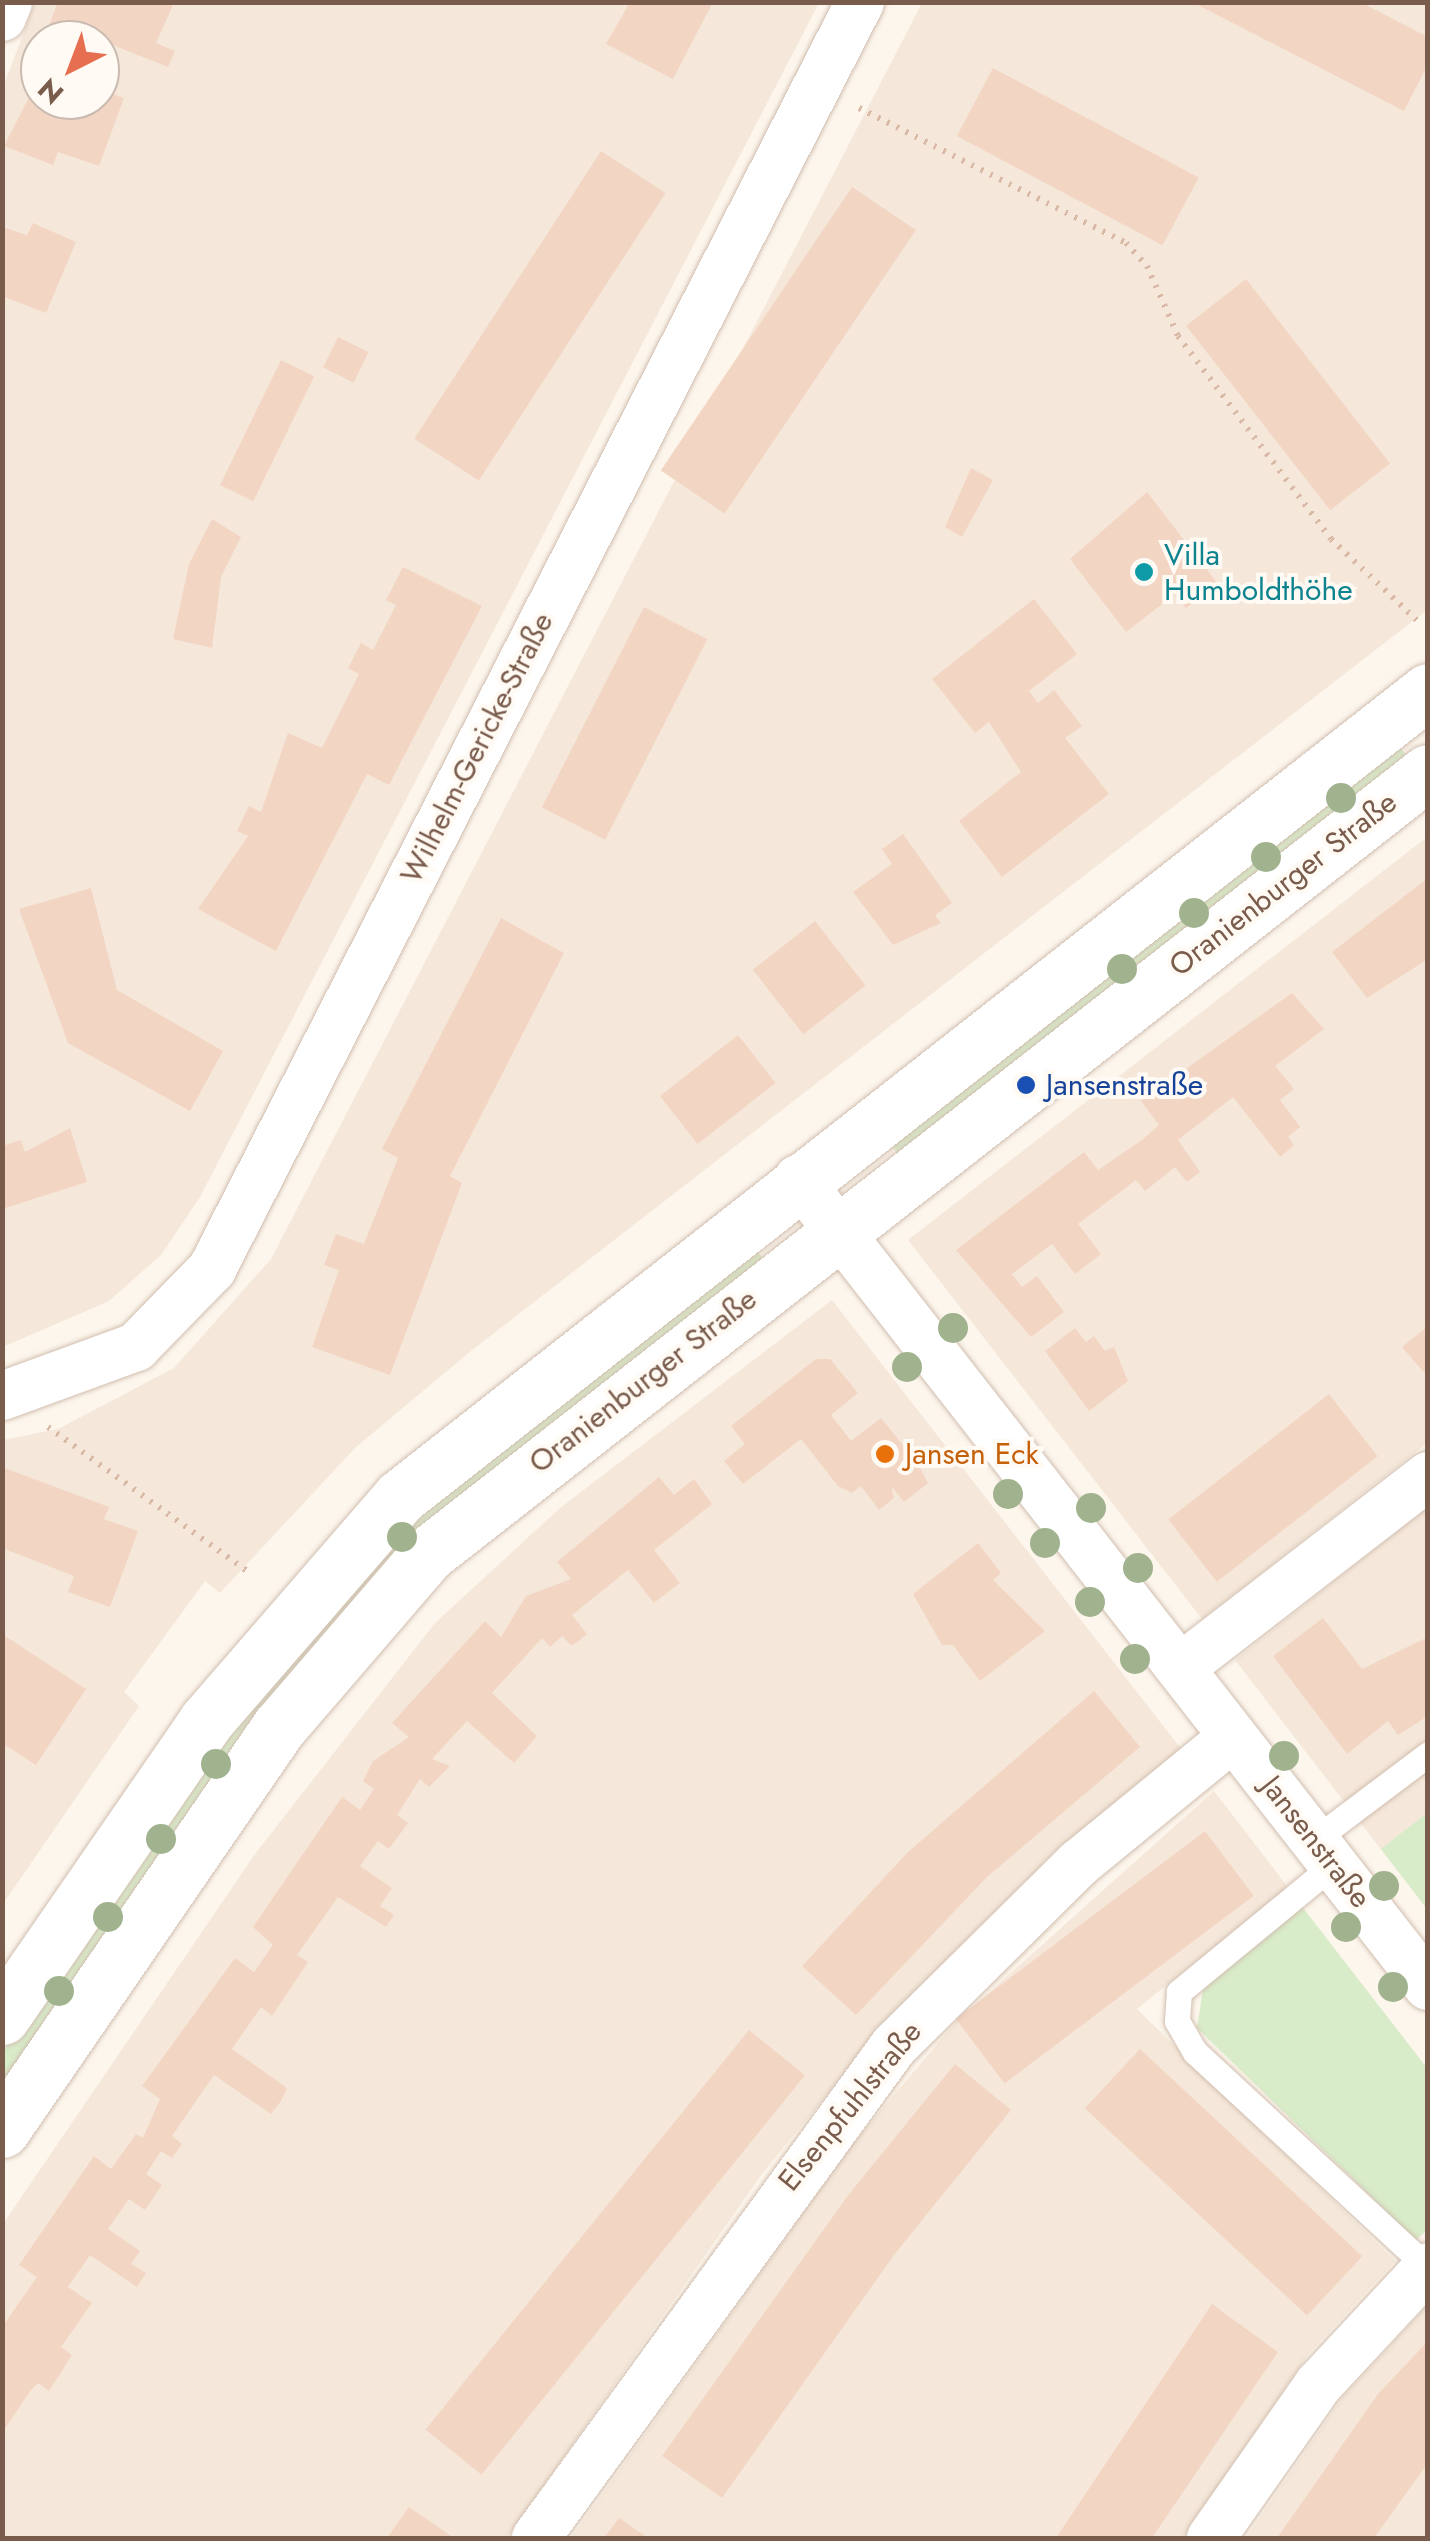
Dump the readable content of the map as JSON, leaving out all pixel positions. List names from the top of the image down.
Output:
{
  "streets": {
    "main road": ["Oranienburger Straße"],
    "street": ["Wilhelm-Gericke-Straße", "Jansenstraße", "Elsenpfuhlstraße"]
  },
  "crossings": [
    ["Oranienburger Straße", "Jansenstraße"],
    ["Jansenstraße", "Elsenpfuhlstraße"]
  ],
  "places": ["Villa Humboldthöhe", "Jansenstraße", "Jansen Eck"],
  "north": "bottom left"
}
